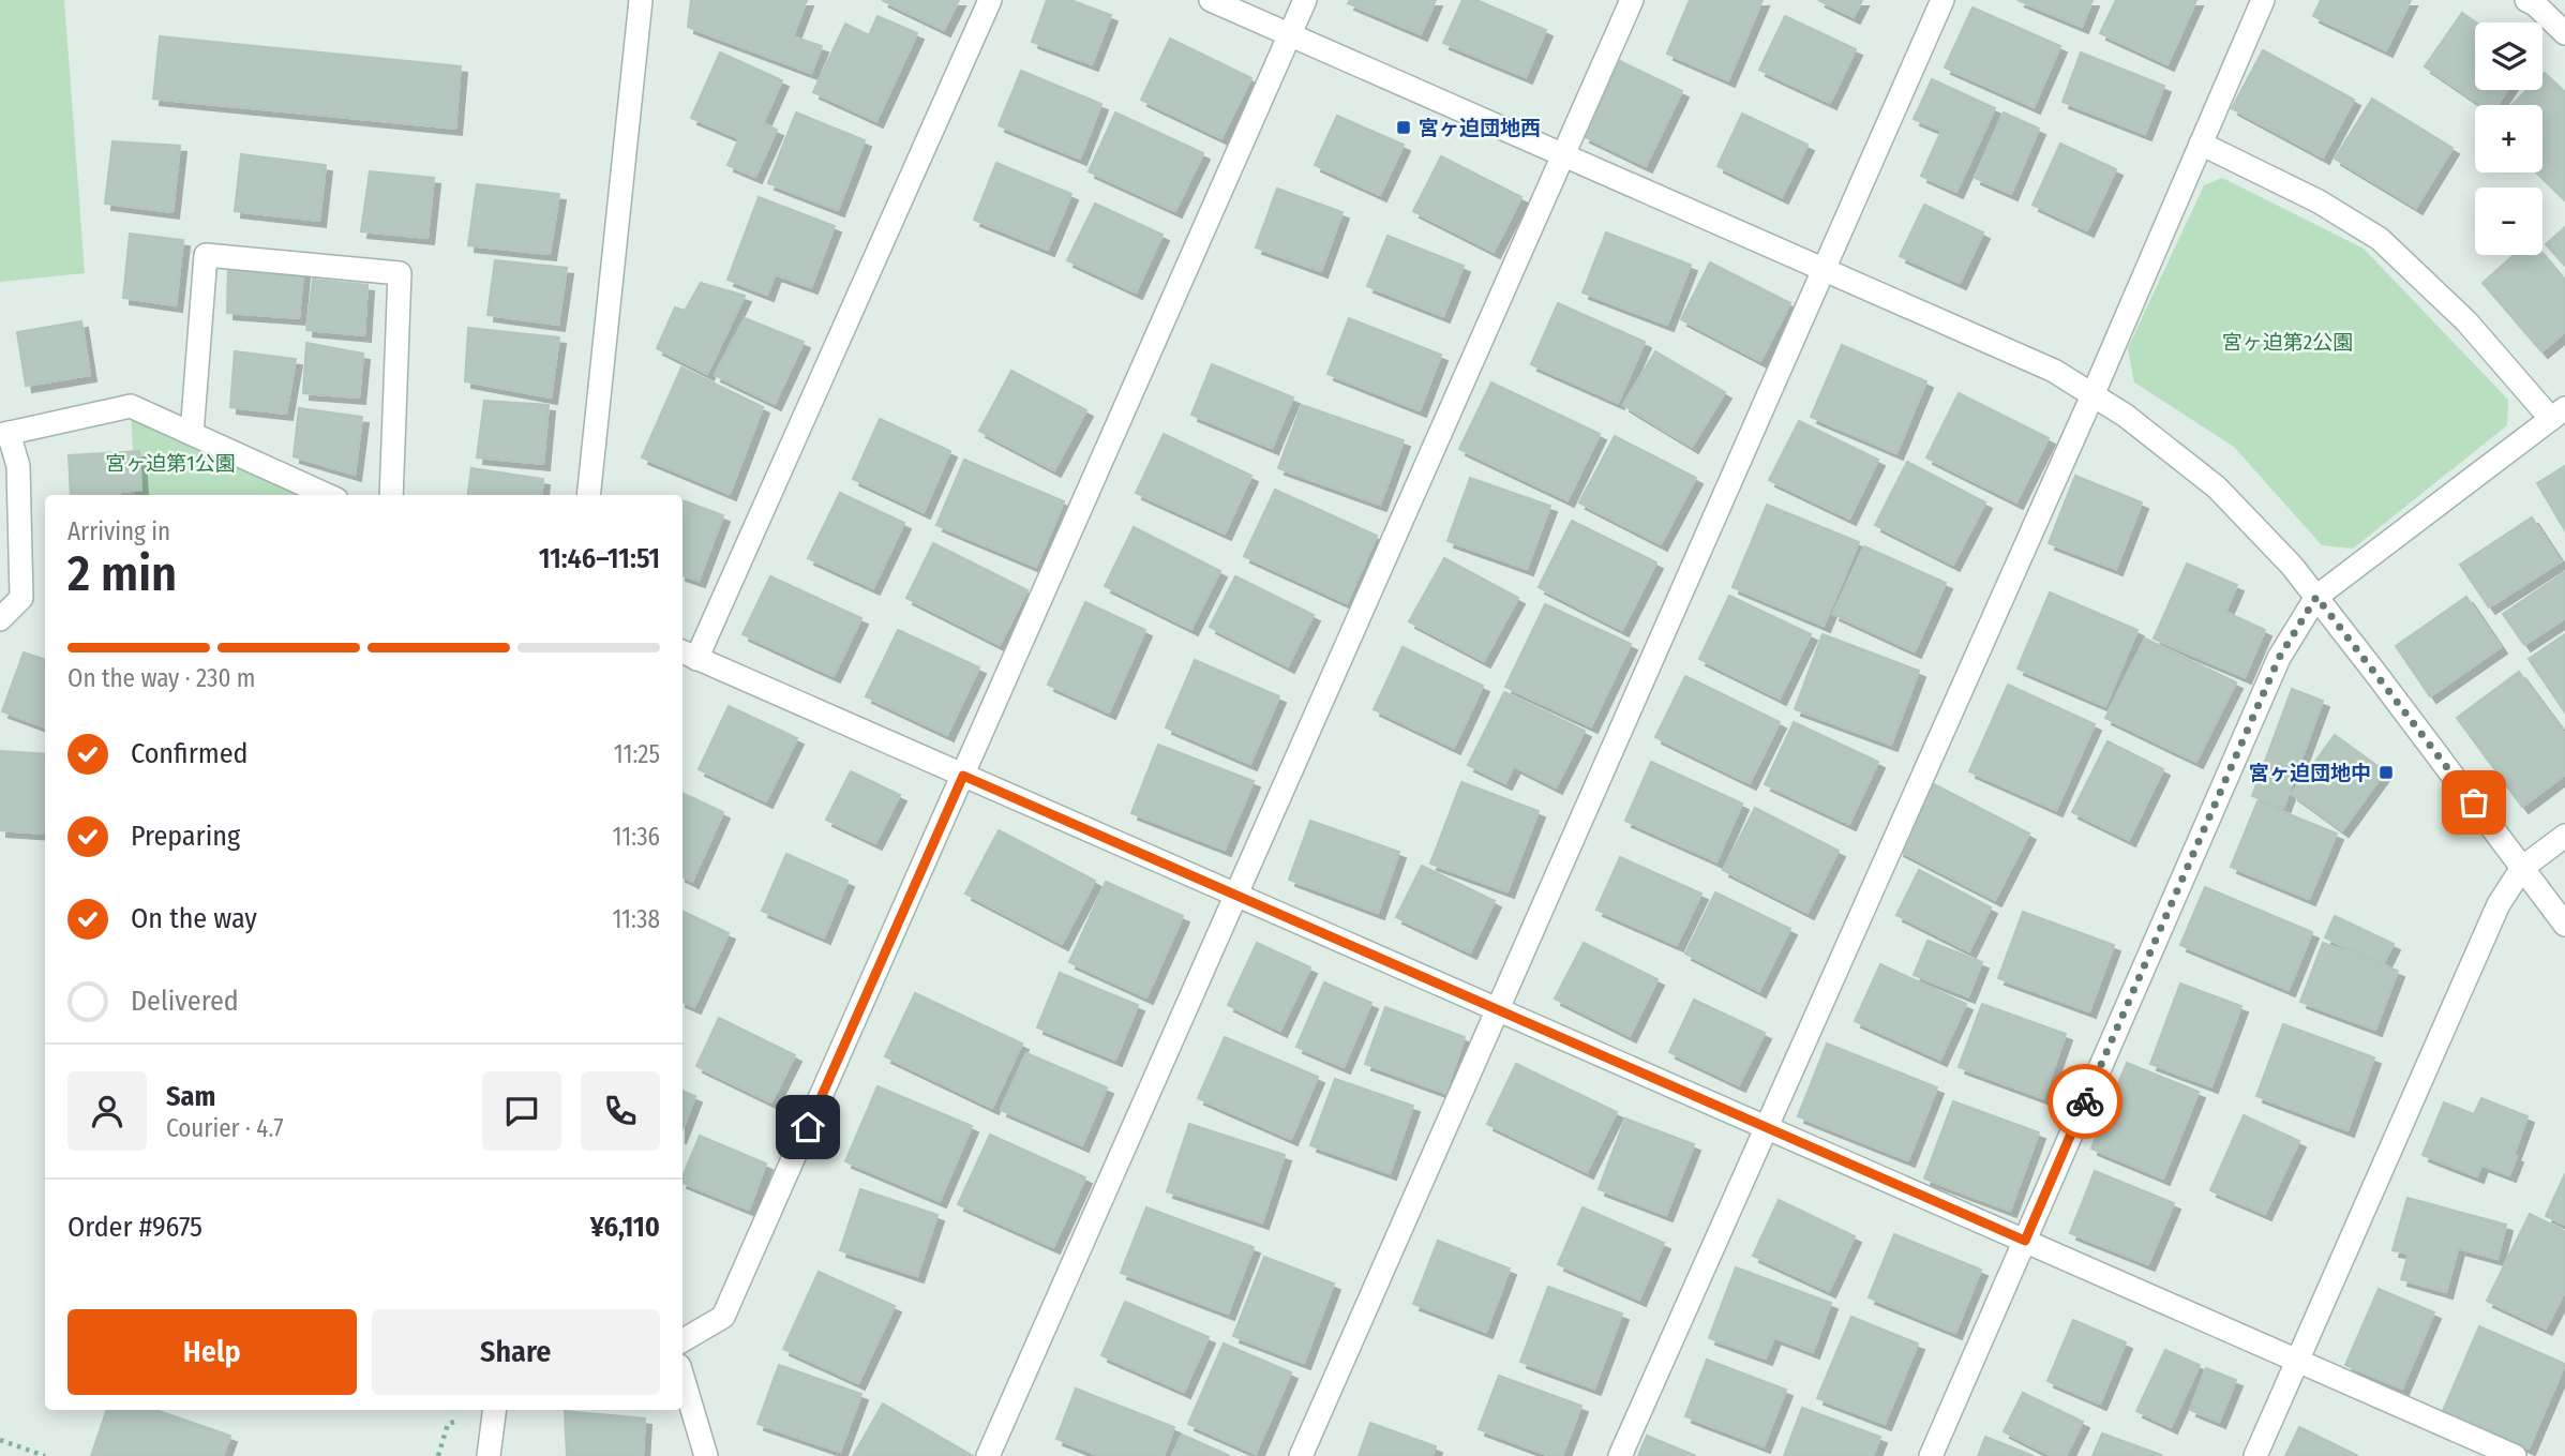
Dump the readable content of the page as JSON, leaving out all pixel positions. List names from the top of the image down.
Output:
{
  "parks": ["宮ヶ迫第2公園", "宮ヶ迫第1公園"],
  "places": {
    "transit": ["宮ヶ迫団地西", "宮ヶ迫団地中"]
  },
  "page": {
    "map_buttons": ["+", "−"],
    "heading": ["2 min", "Arriving in", "11:46–11:51"],
    "panel": [
      "Sam",
      "Courier · 4.7",
      "Order #9675",
      "¥6,110"
    ],
    "bar": "On the way · 230 m",
    "list": [
      ["Confirmed", "11:25"],
      ["Preparing", "11:36"],
      ["On the way", "11:38"],
      "Delivered"
    ],
    "buttons": ["Help", "Share"]
  }
}
